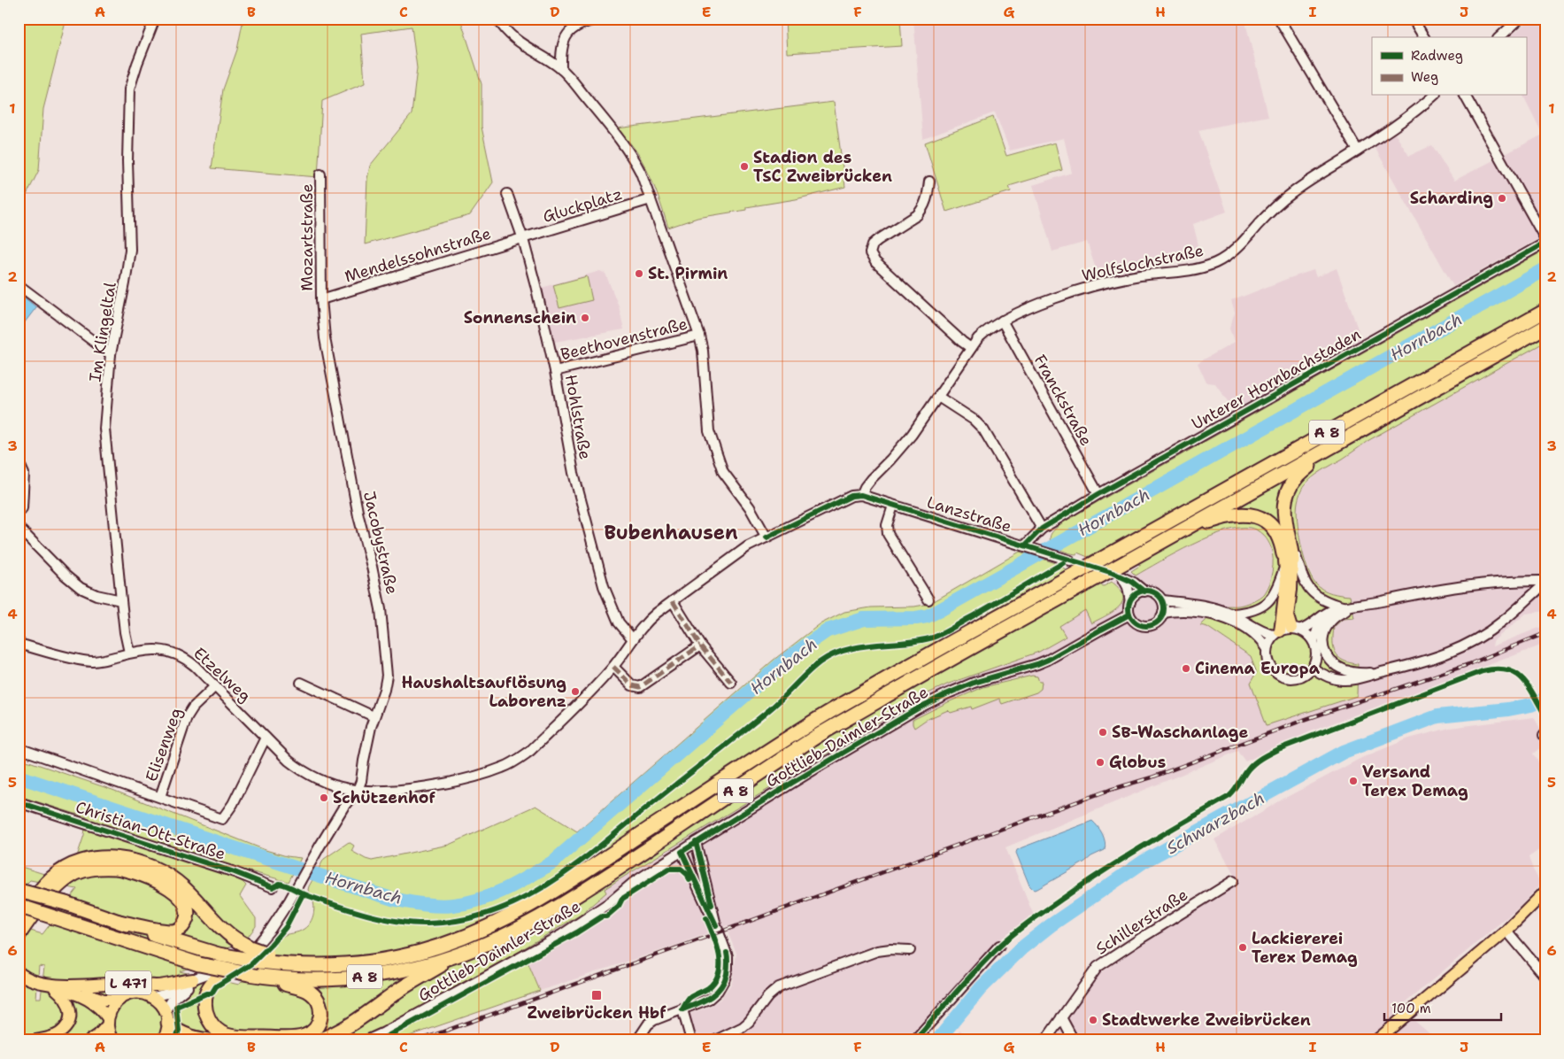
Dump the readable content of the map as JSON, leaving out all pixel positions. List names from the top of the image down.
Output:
{
  "streets": {
    "highway": ["A 8"],
    "main road": ["L 471"],
    "street": [
      "Gluckplatz",
      "Mozartstraße",
      "Mendelssohnstraße",
      "Wolfslochstraße",
      "Im Klingeltal",
      "Beethovenstraße",
      "Unterer Hornbachstaden",
      "Franckstraße",
      "Hohlstraße",
      "Lanzstraße",
      "Jacobystraße",
      "Etzelweg",
      "Gottlieb-Daimler-Straße",
      "Elisenweg",
      "Christian-Ott-Straße",
      "Schillerstraße"
    ]
  },
  "crossings": [
    ["Gluckplatz", "Mendelssohnstraße"],
    ["Gluckplatz", "Hohlstraße"],
    ["Mozartstraße", "Mendelssohnstraße"],
    ["Mozartstraße", "Jacobystraße"],
    ["Mendelssohnstraße", "Hohlstraße"],
    ["Mendelssohnstraße", "Jacobystraße"],
    ["Wolfslochstraße", "Franckstraße"],
    ["Wolfslochstraße", "Lanzstraße"],
    ["Wolfslochstraße", "Etzelweg"],
    ["Im Klingeltal", "Etzelweg"],
    ["Beethovenstraße", "Hohlstraße"],
    ["Unterer Hornbachstaden", "Franckstraße"],
    ["Unterer Hornbachstaden", "Lanzstraße"],
    ["Hohlstraße", "Etzelweg"],
    ["Lanzstraße", "Etzelweg"],
    ["Jacobystraße", "Etzelweg"],
    ["Etzelweg", "Elisenweg"]
  ],
  "districts": ["Bubenhausen"],
  "water": ["Hornbach", "Schwarzbach"],
  "places": {
    "other": [
      "Stadion des TSC Zweibrücken",
      "Scharding",
      "St. Pirmin",
      "Sonnenschein",
      "Cinema Europa",
      "Haushaltsauflösung Laborenz",
      "SB-Waschanlage",
      "Globus",
      "Versand Terex Demag",
      "Schützenhof",
      "Lackiererei Terex Demag",
      "Stadtwerke Zweibrücken"
    ],
    "transit": ["Zweibrücken Hbf"]
  },
  "legend": ["Radweg", "Weg"],
  "scale_bar": "100 m",
  "grid": {
    "columns": [
      "A",
      "B",
      "C",
      "D",
      "E",
      "F",
      "G",
      "H",
      "I",
      "J"
    ],
    "rows": [
      "1",
      "2",
      "3",
      "4",
      "5",
      "6"
    ]
  }
}
